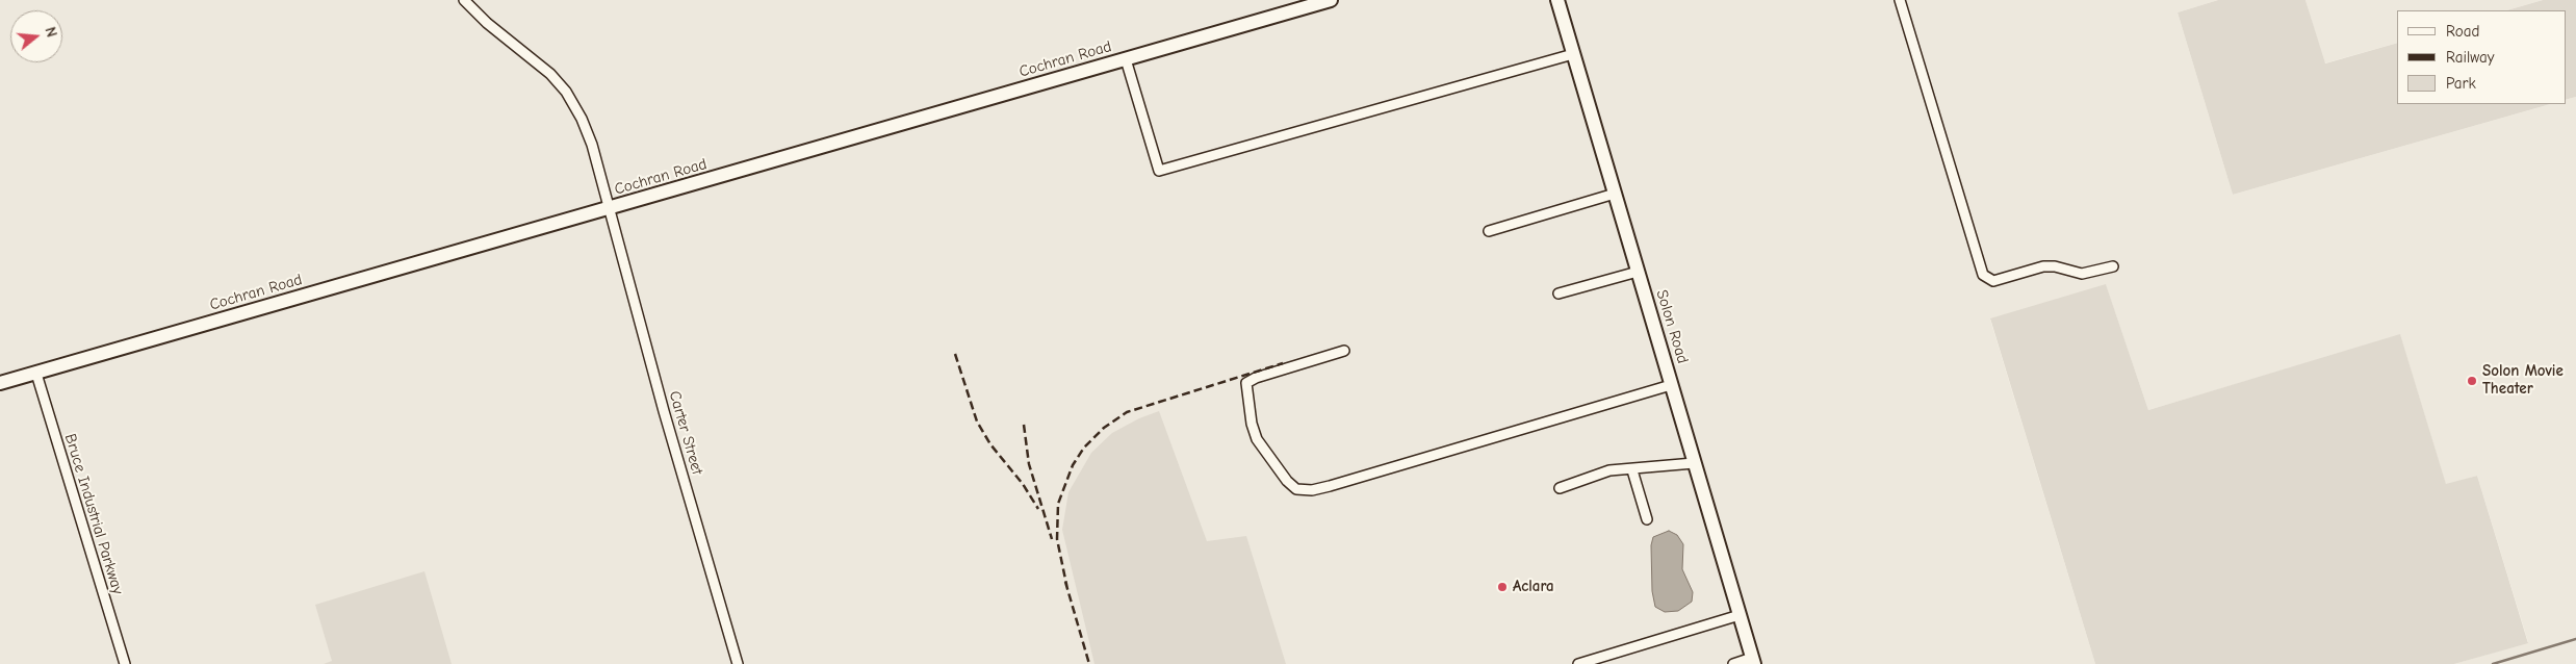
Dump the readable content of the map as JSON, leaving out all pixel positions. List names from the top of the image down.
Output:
{
  "streets": {
    "street": [
      "Cochran Road",
      "Solon Road",
      "Carter Street",
      "Bruce Industrial Parkway"
    ]
  },
  "crossings": [
    ["Cochran Road", "Carter Street"],
    ["Cochran Road", "Bruce Industrial Parkway"]
  ],
  "places": ["Solon Movie Theater", "Aclara"],
  "legend": ["Road", "Railway", "Park"],
  "north": "right"
}
